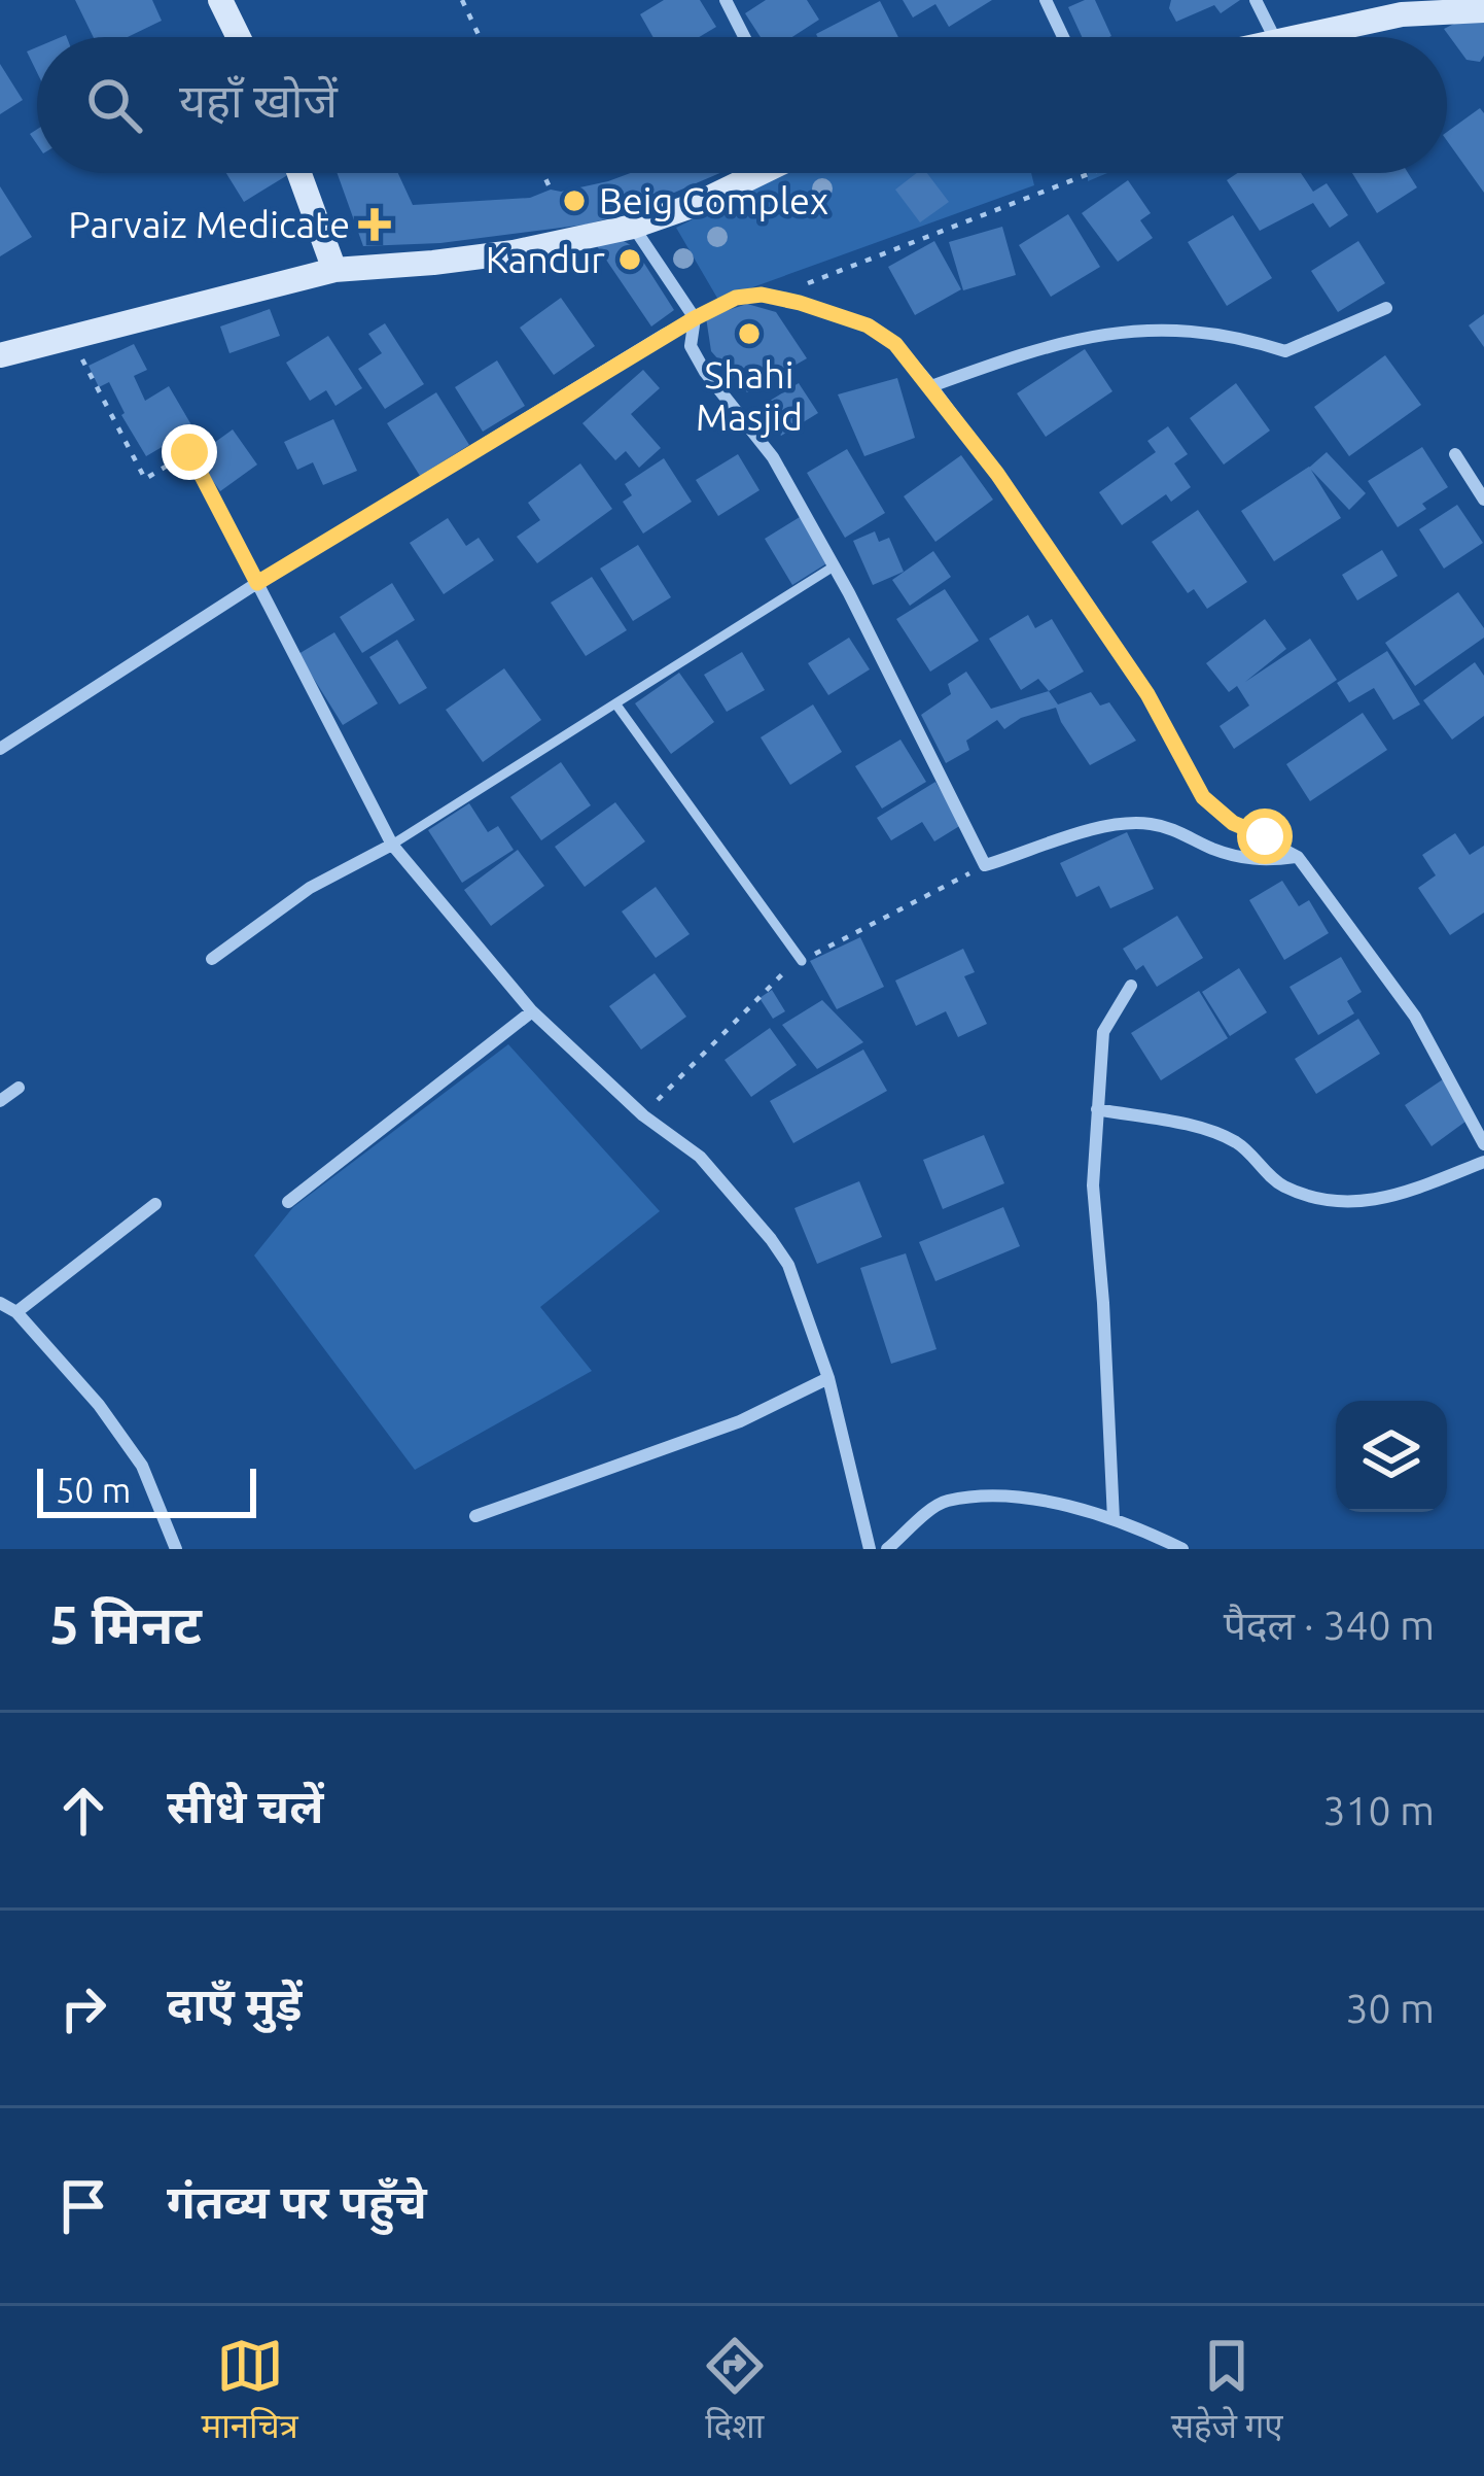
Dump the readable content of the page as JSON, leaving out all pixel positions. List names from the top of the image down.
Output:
{
  "places": {
    "other": ["Beig Complex", "Kandur", "Shahi Masjid"],
    "health": ["Parvaiz Medicate"]
  },
  "scale_bar": "50 m",
  "page": {
    "search": "यहाँ खोजें",
    "scale": "50 m",
    "heading": ["5 मिनट", "पैदल · 340 m"],
    "list": [
      ["सीधे चलें", "310 m"],
      ["दाएँ मुड़ें", "30 m"],
      "गंतव्य पर पहुँचे"
    ],
    "nav": ["मानचित्र", "दिशा", "सहेजे गए"]
  }
}
